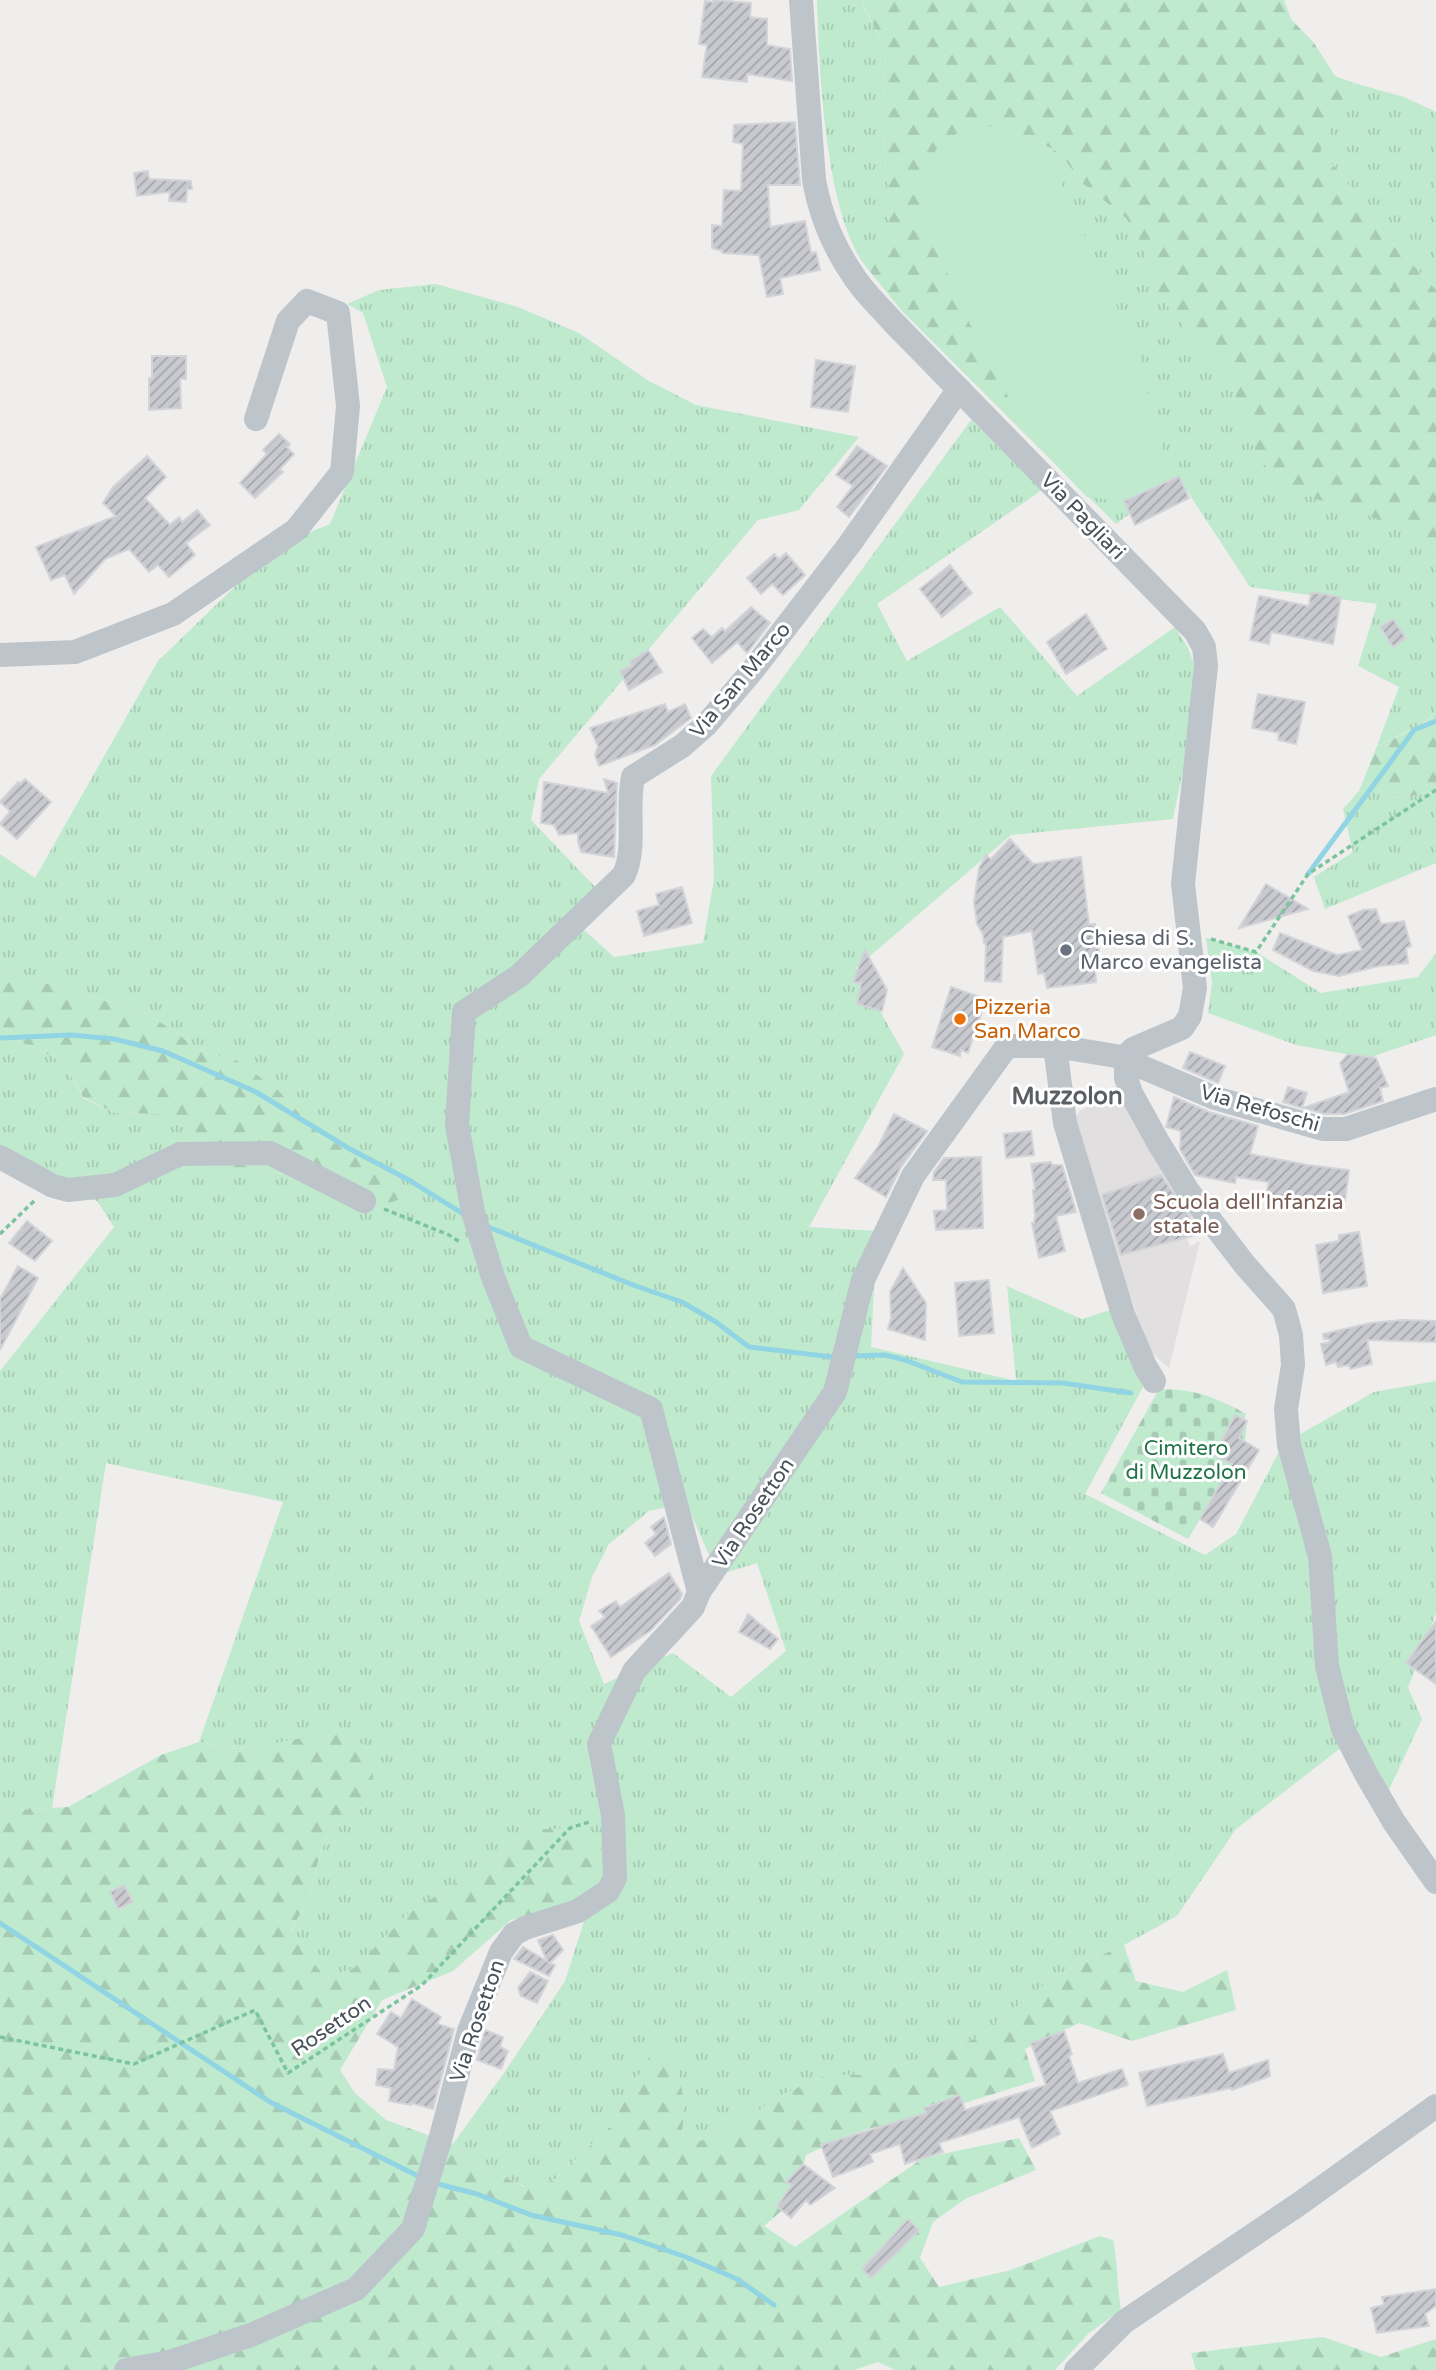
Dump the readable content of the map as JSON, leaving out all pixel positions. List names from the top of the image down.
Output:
{
  "streets": {
    "street": [
      "Via Pagliari",
      "Via San Marco",
      "Via Refoschi",
      "Via Rosetton"
    ],
    "path": ["Rosetton"]
  },
  "crossings": [
    ["Via Pagliari", "Via San Marco"],
    ["Via Pagliari", "Via Refoschi"],
    ["Via Refoschi", "Via Rosetton"],
    ["Via Rosetton", "Rosetton"]
  ],
  "districts": ["Muzzolon"],
  "parks": ["Cimitero di Muzzolon"],
  "places": ["Chiesa di S. Marco evangelista", "Pizzeria San Marco", "Scuola dell'Infanzia statale"]
}
